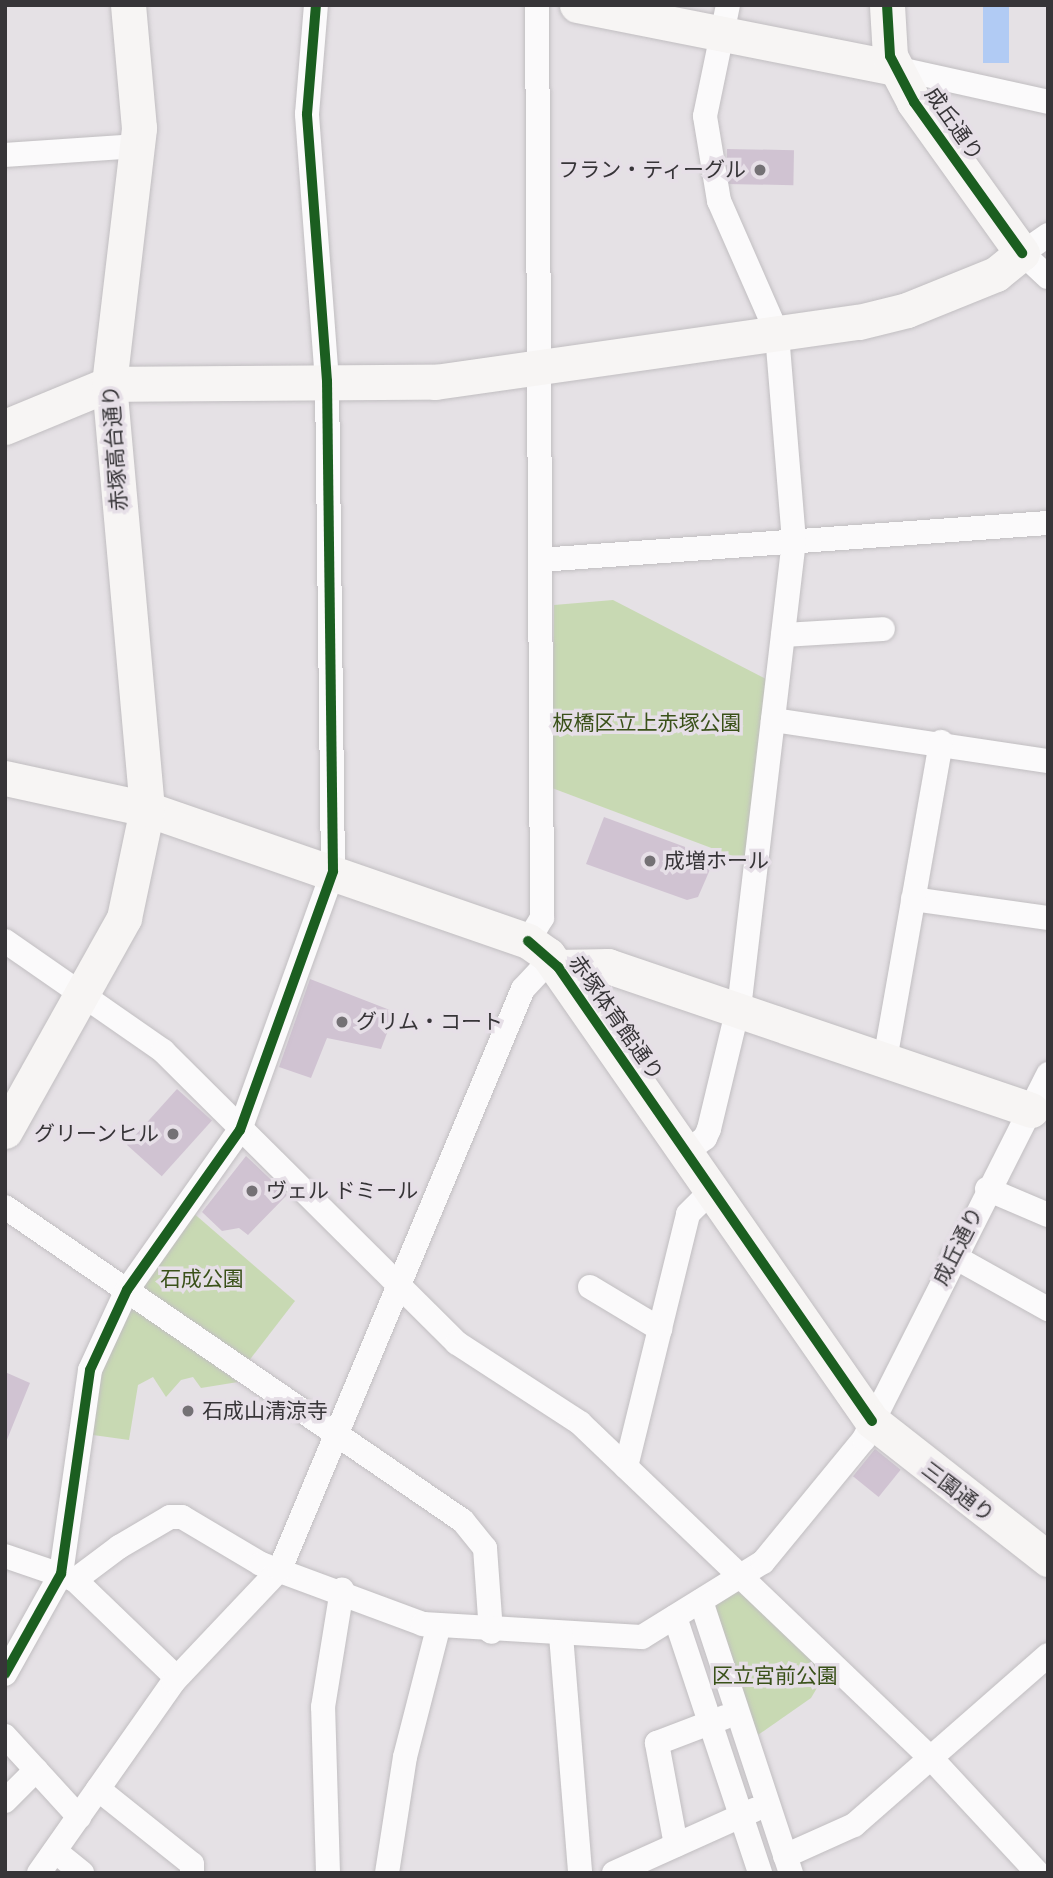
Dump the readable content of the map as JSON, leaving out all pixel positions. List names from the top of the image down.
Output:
{
  "streets": {
    "street": [
      "成丘通り",
      "赤塚高台通り",
      "赤塚体育館通り",
      "三園通り"
    ]
  },
  "crossings": [
    ["成丘通り", "赤塚体育館通り"],
    ["成丘通り", "三園通り"],
    ["赤塚高台通り", "赤塚体育館通り"],
    ["赤塚体育館通り", "三園通り"]
  ],
  "parks": ["板橋区立上赤塚公園", "石成公園", "区立宮前公園"],
  "places": [
    "フラン・ティーグル",
    "成増ホール",
    "グリム・コート",
    "グリーンヒル",
    "ヴェル ドミール",
    "石成山清涼寺"
  ]
}
